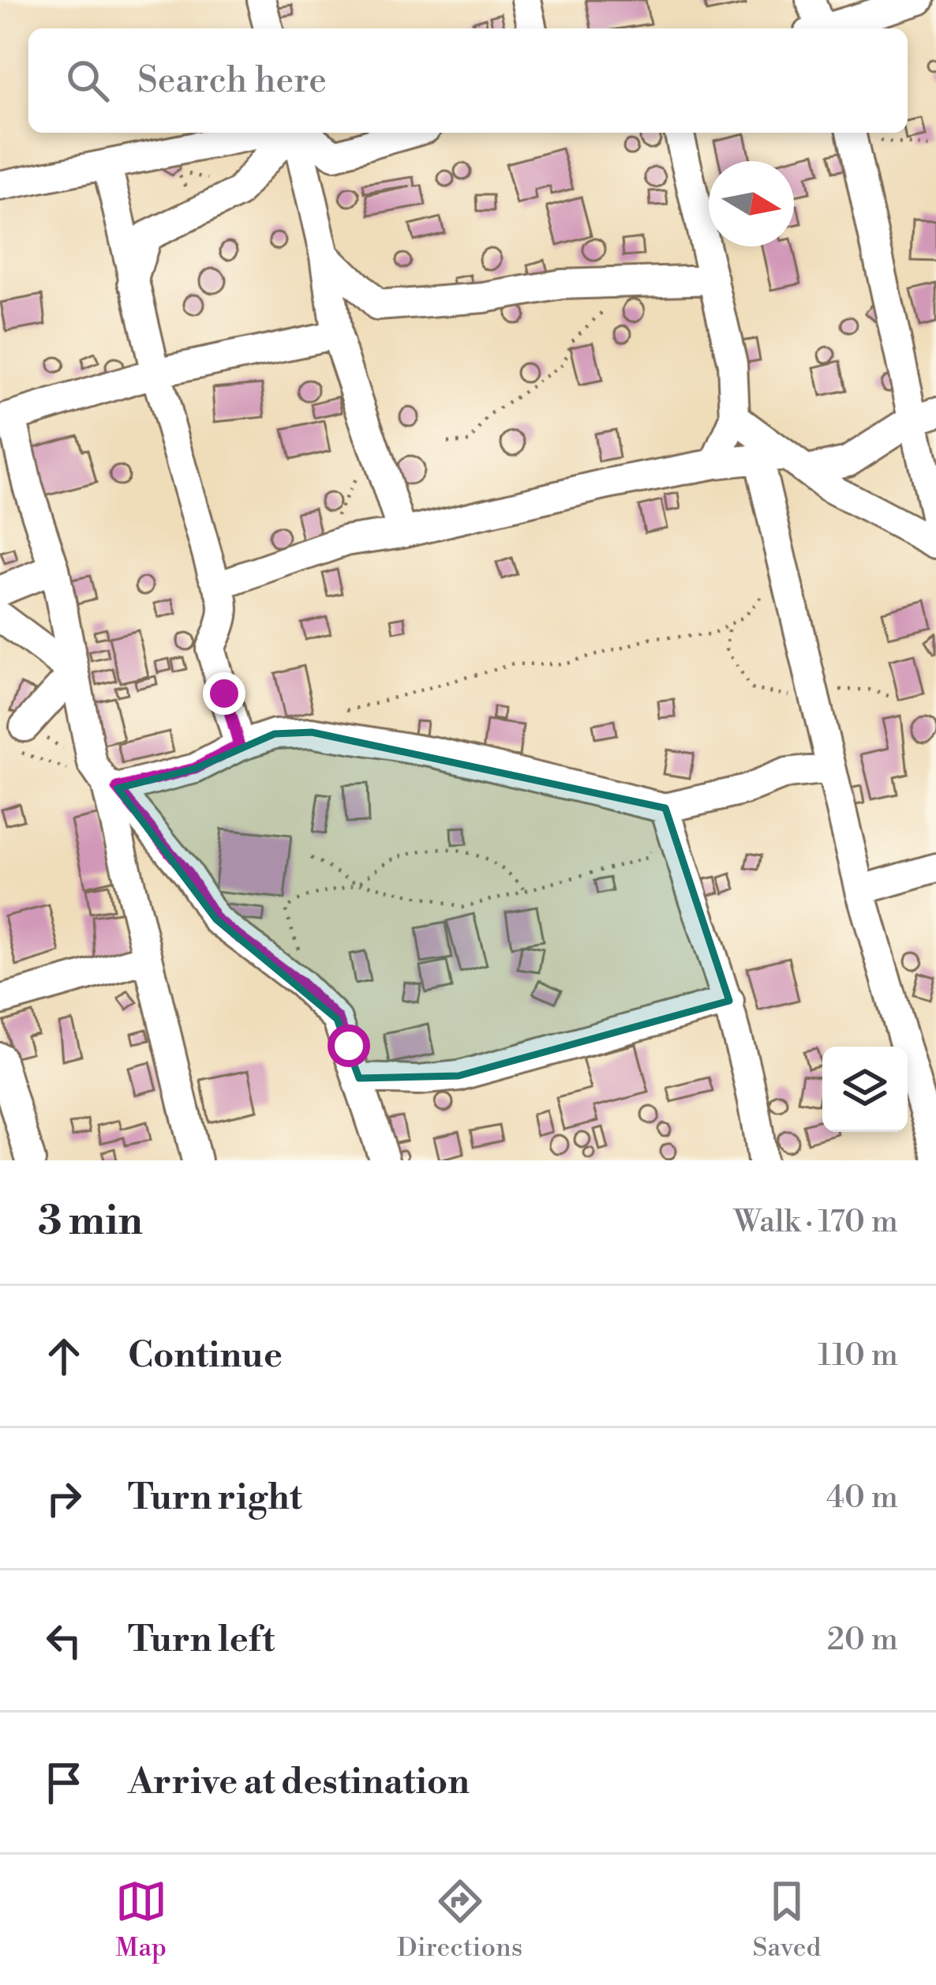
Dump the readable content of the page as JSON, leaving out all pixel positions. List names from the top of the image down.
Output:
{
  "north": "right",
  "page": {
    "search": "Search here",
    "heading": ["3 min", "Walk · 170 m"],
    "list": [
      ["Continue", "110 m"],
      ["Turn right", "40 m"],
      ["Turn left", "20 m"],
      "Arrive at destination"
    ],
    "nav": ["Map", "Directions", "Saved"]
  }
}
